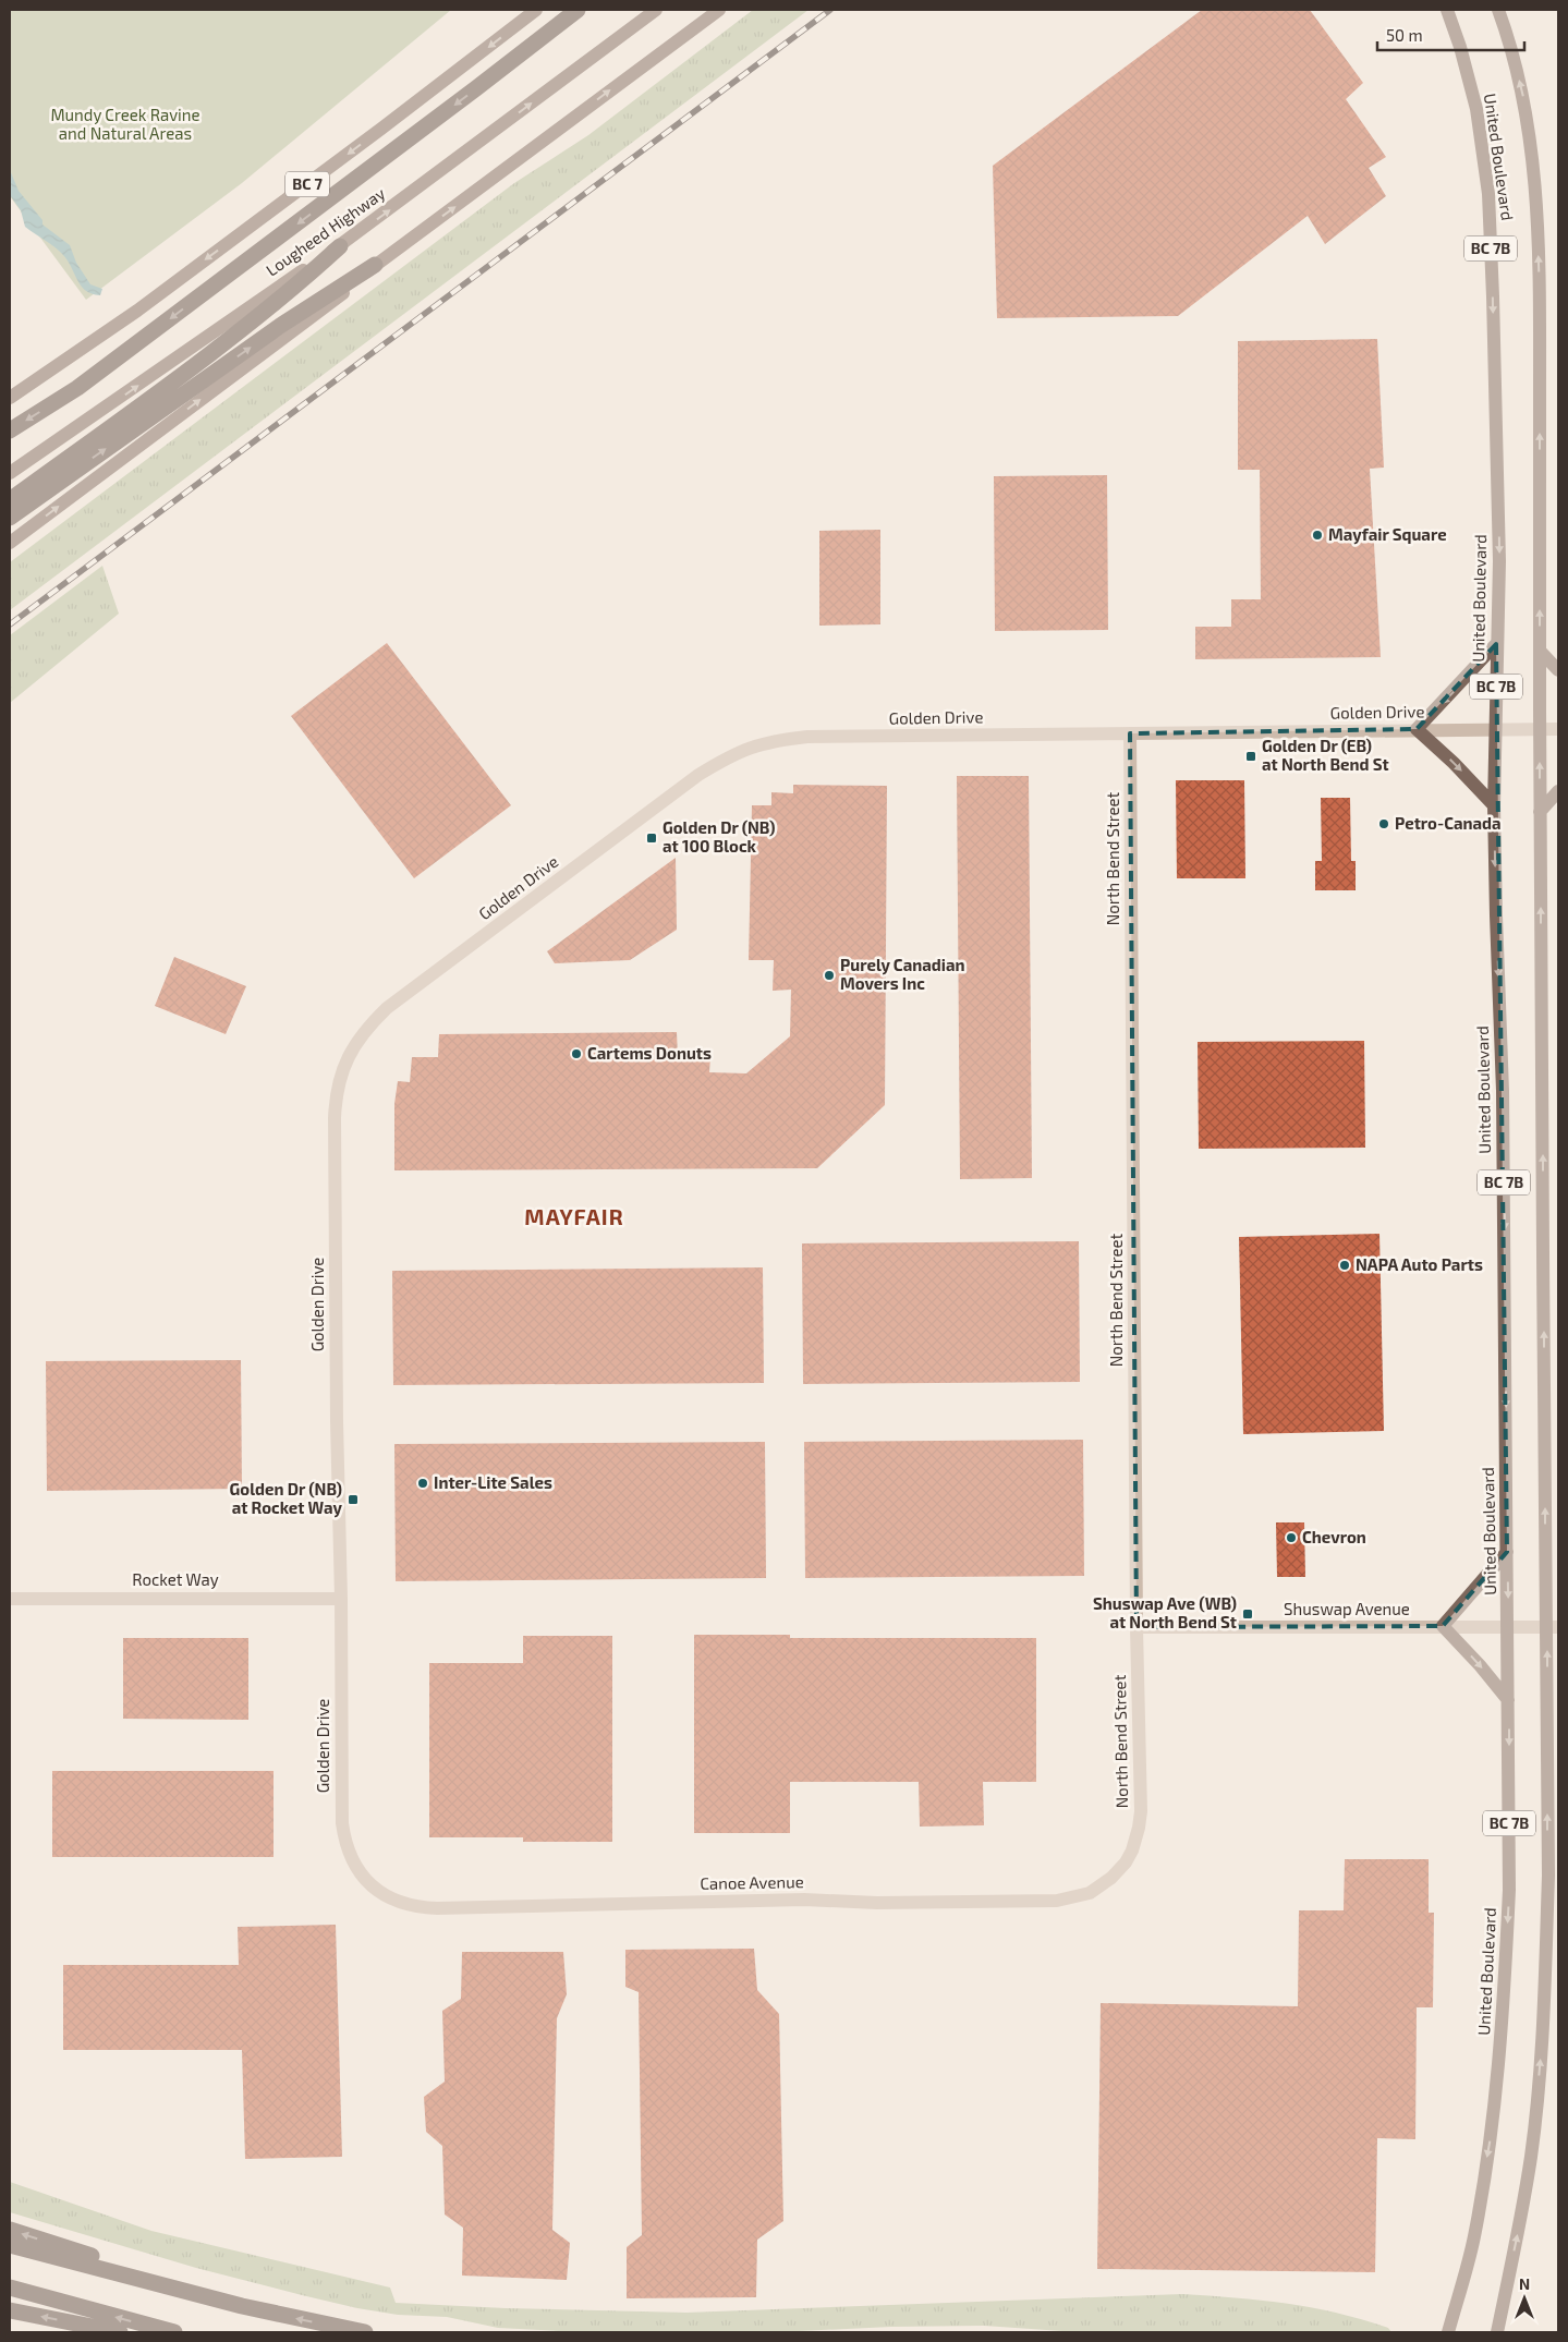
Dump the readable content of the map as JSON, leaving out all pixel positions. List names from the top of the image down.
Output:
{
  "streets": {
    "main road": [
      "United Boulevard",
      "BC 7",
      "Lougheed Highway",
      "BC 7B"
    ],
    "street": [
      "Golden Drive",
      "North Bend Street",
      "Rocket Way",
      "Shuswap Avenue",
      "Canoe Avenue"
    ]
  },
  "crossings": [
    ["United Boulevard", "Golden Drive"],
    ["United Boulevard", "Shuswap Avenue"],
    ["Golden Drive", "North Bend Street"],
    ["Golden Drive", "Rocket Way"],
    ["Golden Drive", "Canoe Avenue"],
    ["North Bend Street", "Shuswap Avenue"],
    ["North Bend Street", "Canoe Avenue"]
  ],
  "districts": ["MAYFAIR"],
  "parks": ["Mundy Creek Ravine and Natural Areas"],
  "places": {
    "other": [
      "Mayfair Square",
      "Petro-Canada",
      "Purely Canadian Movers Inc",
      "Cartems Donuts",
      "NAPA Auto Parts",
      "Inter-Lite Sales",
      "Chevron"
    ],
    "transit": [
      "Golden Dr (EB) at North Bend St",
      "Golden Dr (NB) at 100 Block",
      "Golden Dr (NB) at Rocket Way",
      "Shuswap Ave (WB) at North Bend St"
    ]
  },
  "scale_bar": "50 m",
  "north": "top"
}
